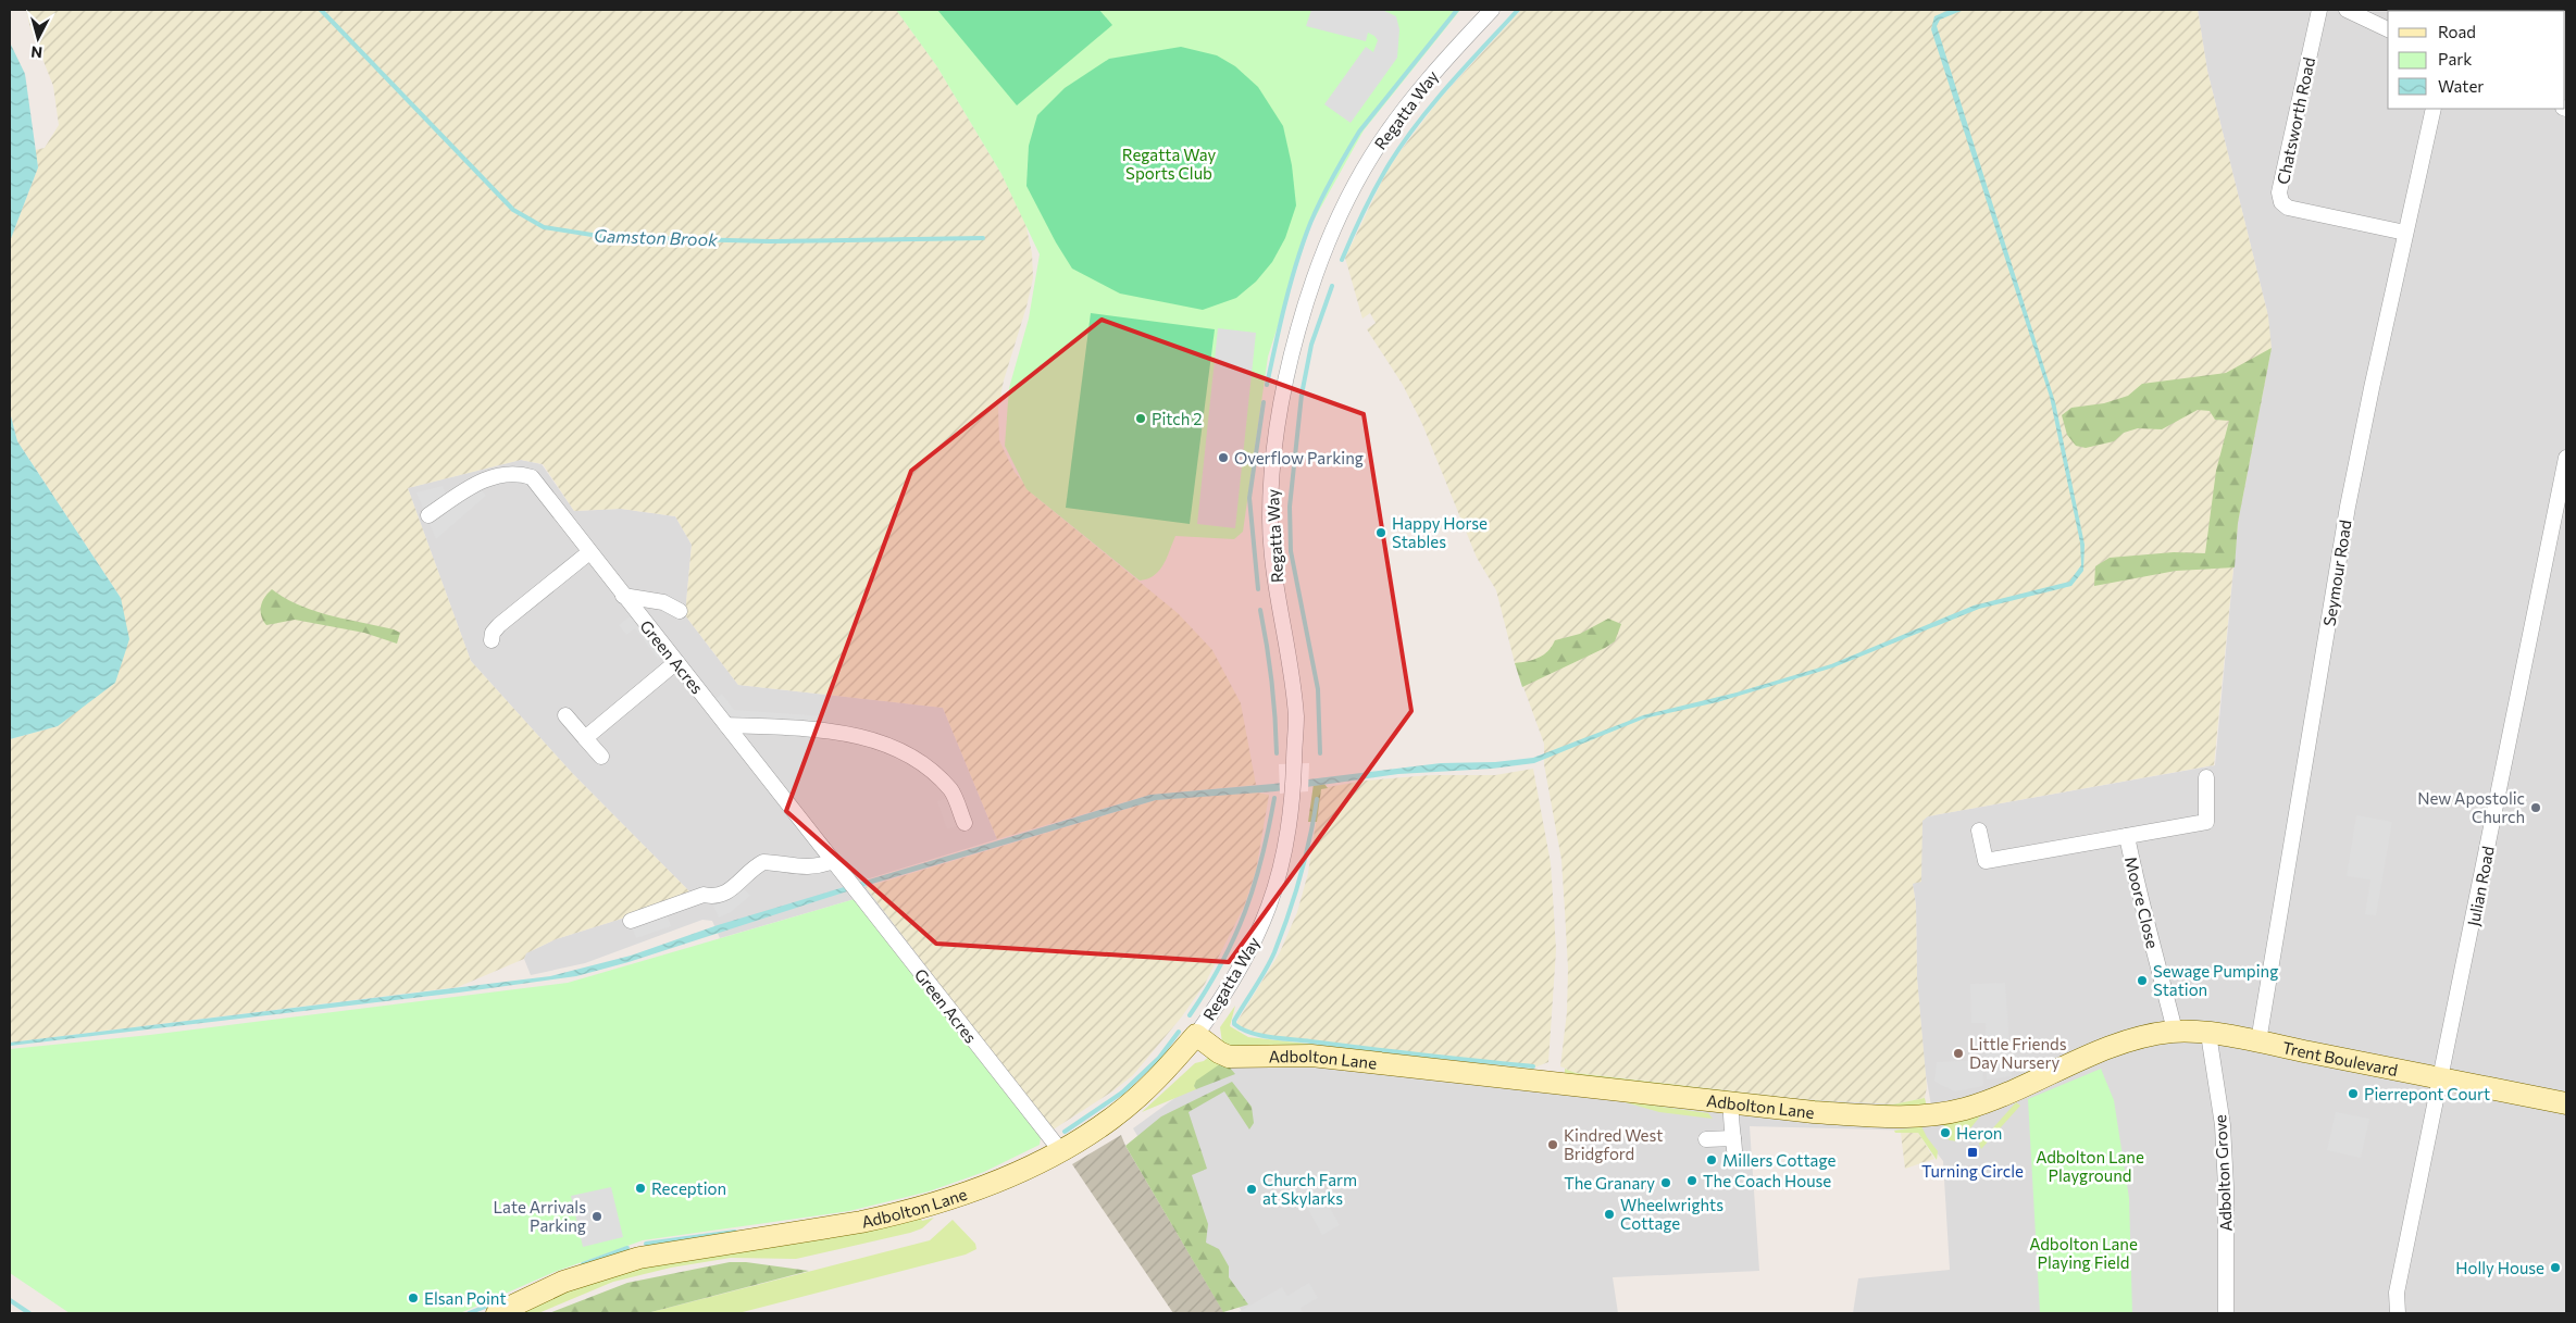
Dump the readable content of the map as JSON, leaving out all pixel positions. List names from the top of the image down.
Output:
{
  "streets": {
    "street": [
      "Regatta Way",
      "Chatsworth Road",
      "Seymour Road",
      "Green Acres",
      "Julian Road",
      "Moore Close",
      "Trent Boulevard",
      "Adbolton Lane",
      "Adbolton Grove"
    ]
  },
  "crossings": [
    ["Regatta Way", "Adbolton Lane"],
    ["Chatsworth Road", "Seymour Road"],
    ["Seymour Road", "Trent Boulevard"],
    ["Green Acres", "Adbolton Lane"],
    ["Julian Road", "Trent Boulevard"],
    ["Moore Close", "Adbolton Lane"],
    ["Trent Boulevard", "Adbolton Lane"],
    ["Trent Boulevard", "Adbolton Grove"],
    ["Adbolton Lane", "Adbolton Grove"]
  ],
  "water": ["Gamston Brook"],
  "parks": ["Regatta Way Sports Club", "Adbolton Lane Playground", "Adbolton Lane Playing Field"],
  "places": {
    "other": [
      "Pitch 2",
      "Overflow Parking",
      "Happy Horse Stables",
      "New Apostolic Church",
      "Sewage Pumping Station",
      "Little Friends Day Nursery",
      "Pierrepont Court",
      "Heron",
      "Kindred West Bridgford",
      "Millers Cottage",
      "The Coach House",
      "The Granary",
      "Reception",
      "Church Farm at Skylarks",
      "Wheelwrights Cottage",
      "Late Arrivals Parking",
      "Holly House",
      "Elsan Point"
    ],
    "transit": ["Turning Circle"]
  },
  "legend": ["Road", "Park", "Water"],
  "north": "bottom"
}
